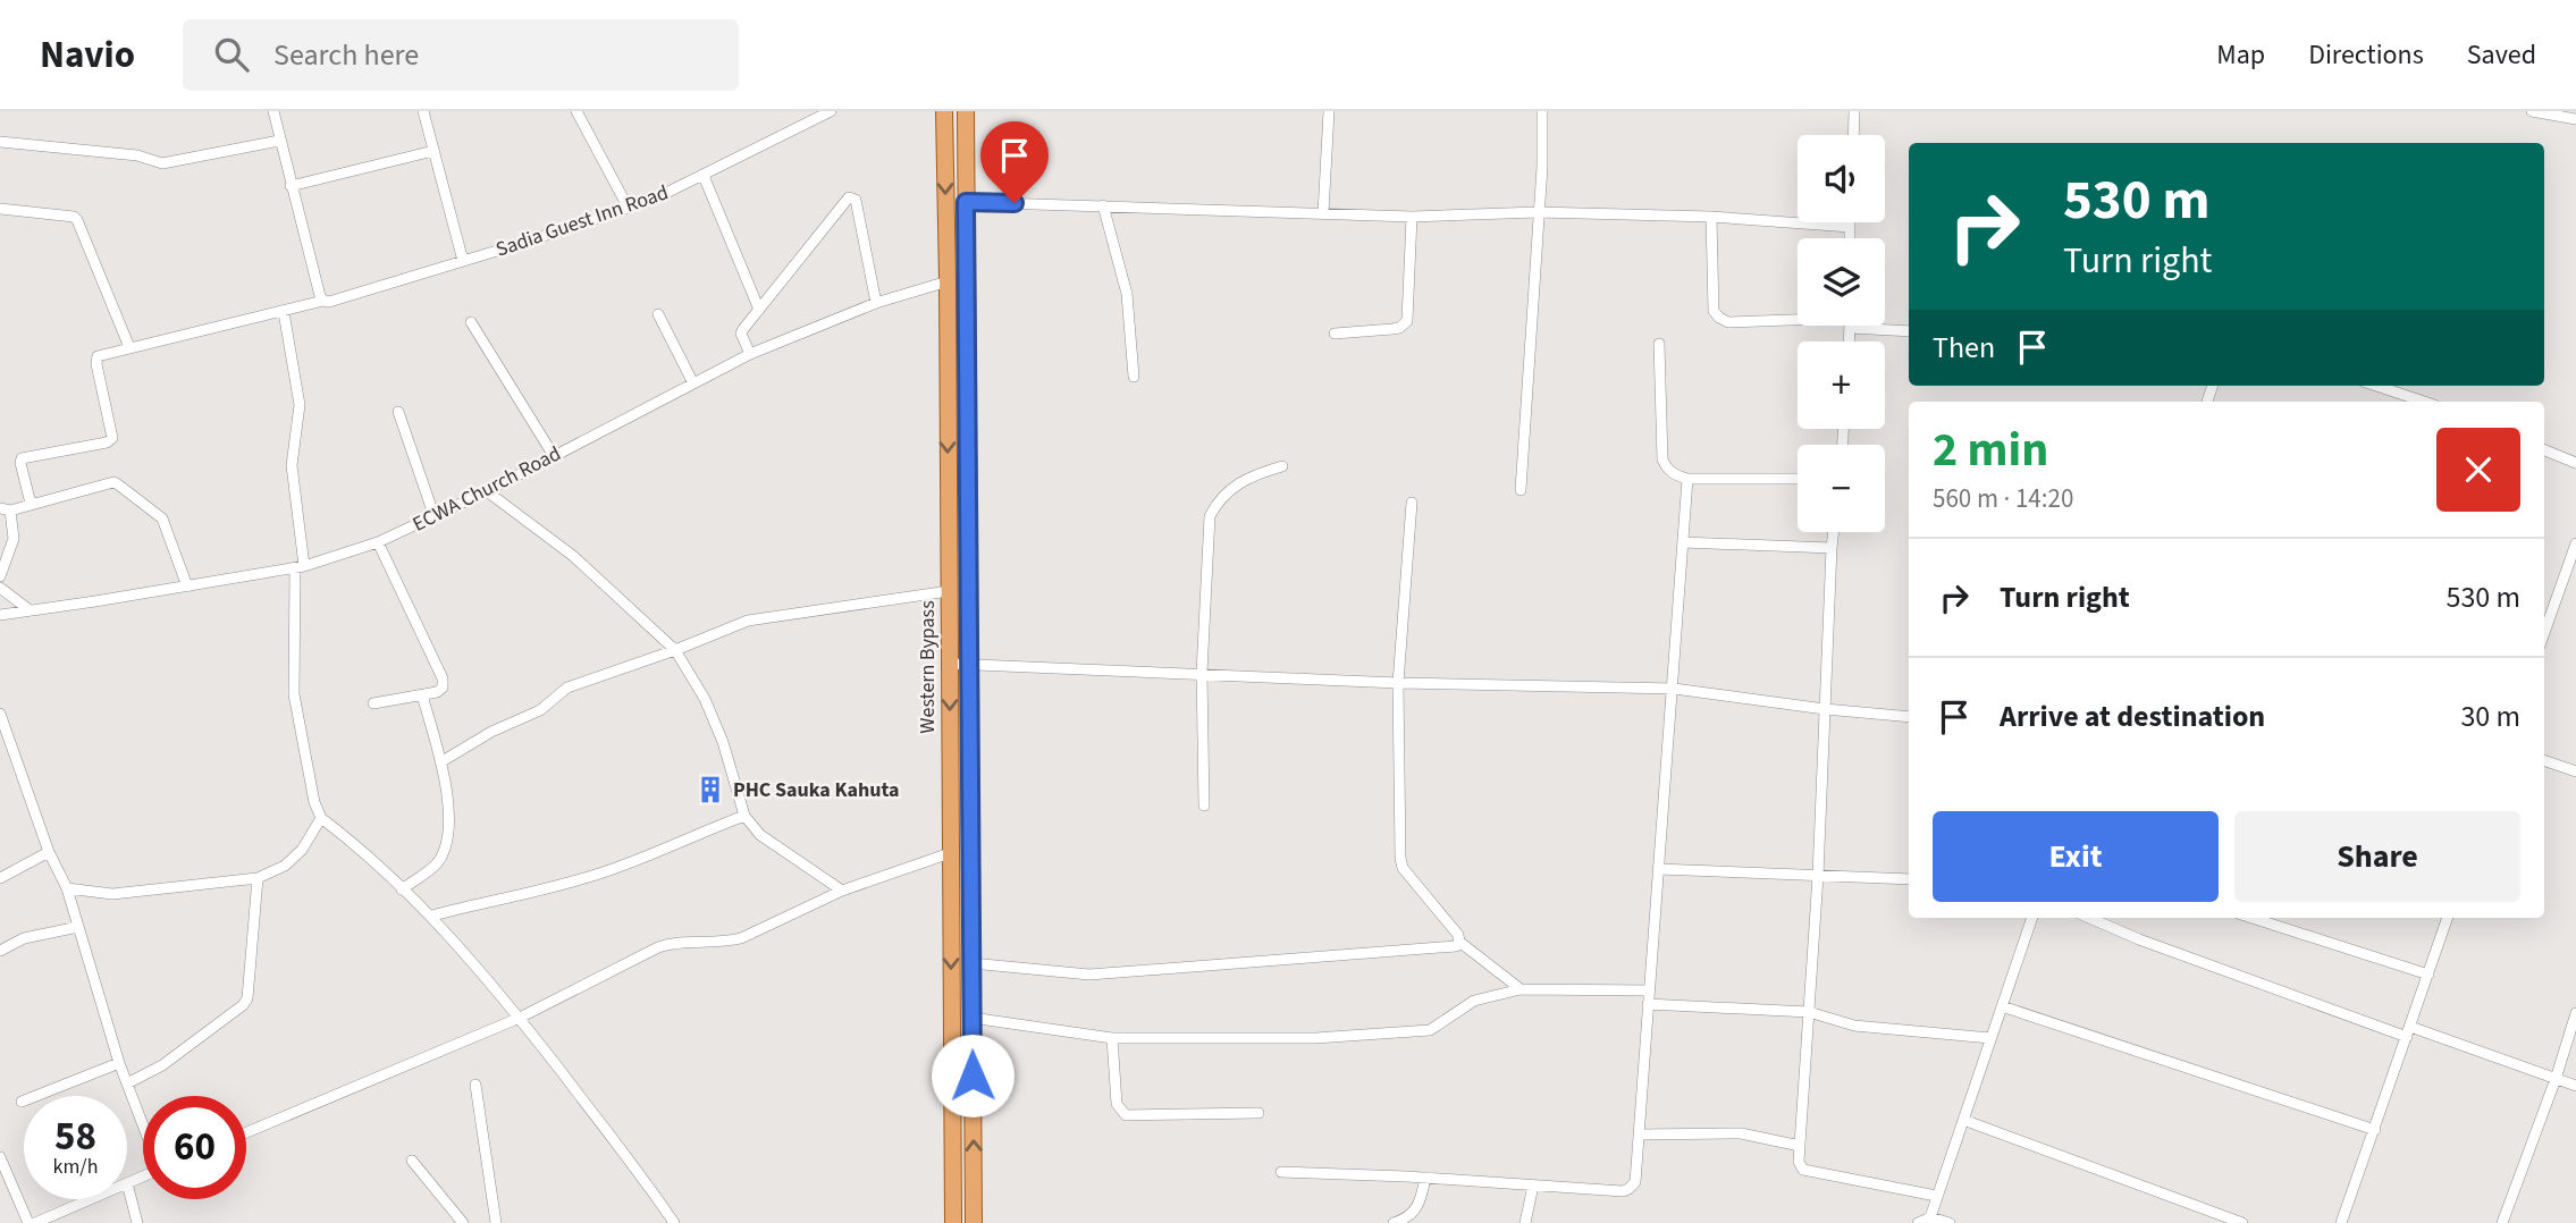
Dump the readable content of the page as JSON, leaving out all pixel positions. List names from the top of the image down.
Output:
{
  "streets": {
    "main road": ["Western Bypass"],
    "street": ["Sadia Guest Inn Road", "ECWA Church Road"]
  },
  "crossings": [
    ["ECWA Church Road", "Western Bypass"]
  ],
  "places": {
    "building": ["PHC Sauka Kahuta"]
  },
  "page": {
    "header": "Navio",
    "search": "Search here",
    "nav": ["Map", "Directions", "Saved"],
    "map_buttons": ["+", "−"],
    "turn": ["530 m", "Turn right"],
    "then": "Then",
    "heading": ["2 min", "560 m · 14:20"],
    "list": [
      {
        "name": "Turn right",
        "value": "530 m"
      },
      {
        "name": "Arrive at destination",
        "value": "30 m"
      }
    ],
    "buttons": ["Exit", "Share"],
    "speed": "58 km/h",
    "limit": "60"
  }
}
